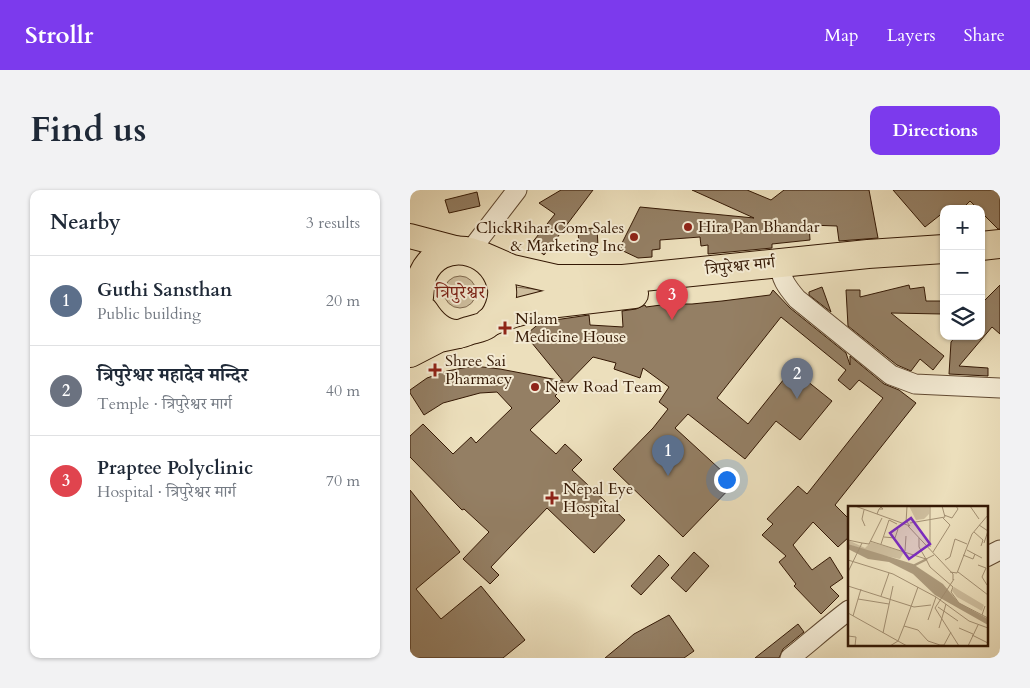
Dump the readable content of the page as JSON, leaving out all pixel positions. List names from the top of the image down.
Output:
{
  "streets": {
    "highway": ["त्रिपुरेश्वर मार्ग"]
  },
  "districts": ["त्रिपुरेश्वर"],
  "places": {
    "other": ["Hira Pan Bhandar", "ClickRihar.Com Sales & Marketing Inc", "New Road Team"],
    "health": ["Nilam Medicine House", "Shree Sai Pharmacy", "Nepal Eye Hospital"]
  },
  "page": {
    "header": "Strollr",
    "nav": ["Map", "Layers", "Share"],
    "title": "Find us",
    "buttons": "Directions",
    "heading": ["Nearby", "3 results"],
    "map_buttons": ["+", "−"],
    "list": [
      {
        "mark": "1",
        "name": "Guthi Sansthan",
        "note": "Public building",
        "value": "20 m"
      },
      {
        "mark": "2",
        "name": "त्रिपुरेश्वर महादेव मन्दिर",
        "note": "Temple · त्रिपुरेश्वर मार्ग",
        "value": "40 m"
      },
      {
        "mark": "3",
        "name": "Praptee Polyclinic",
        "note": "Hospital · त्रिपुरेश्वर मार्ग",
        "value": "70 m"
      }
    ],
    "pins": ["3", "2", "1"]
  }
}
